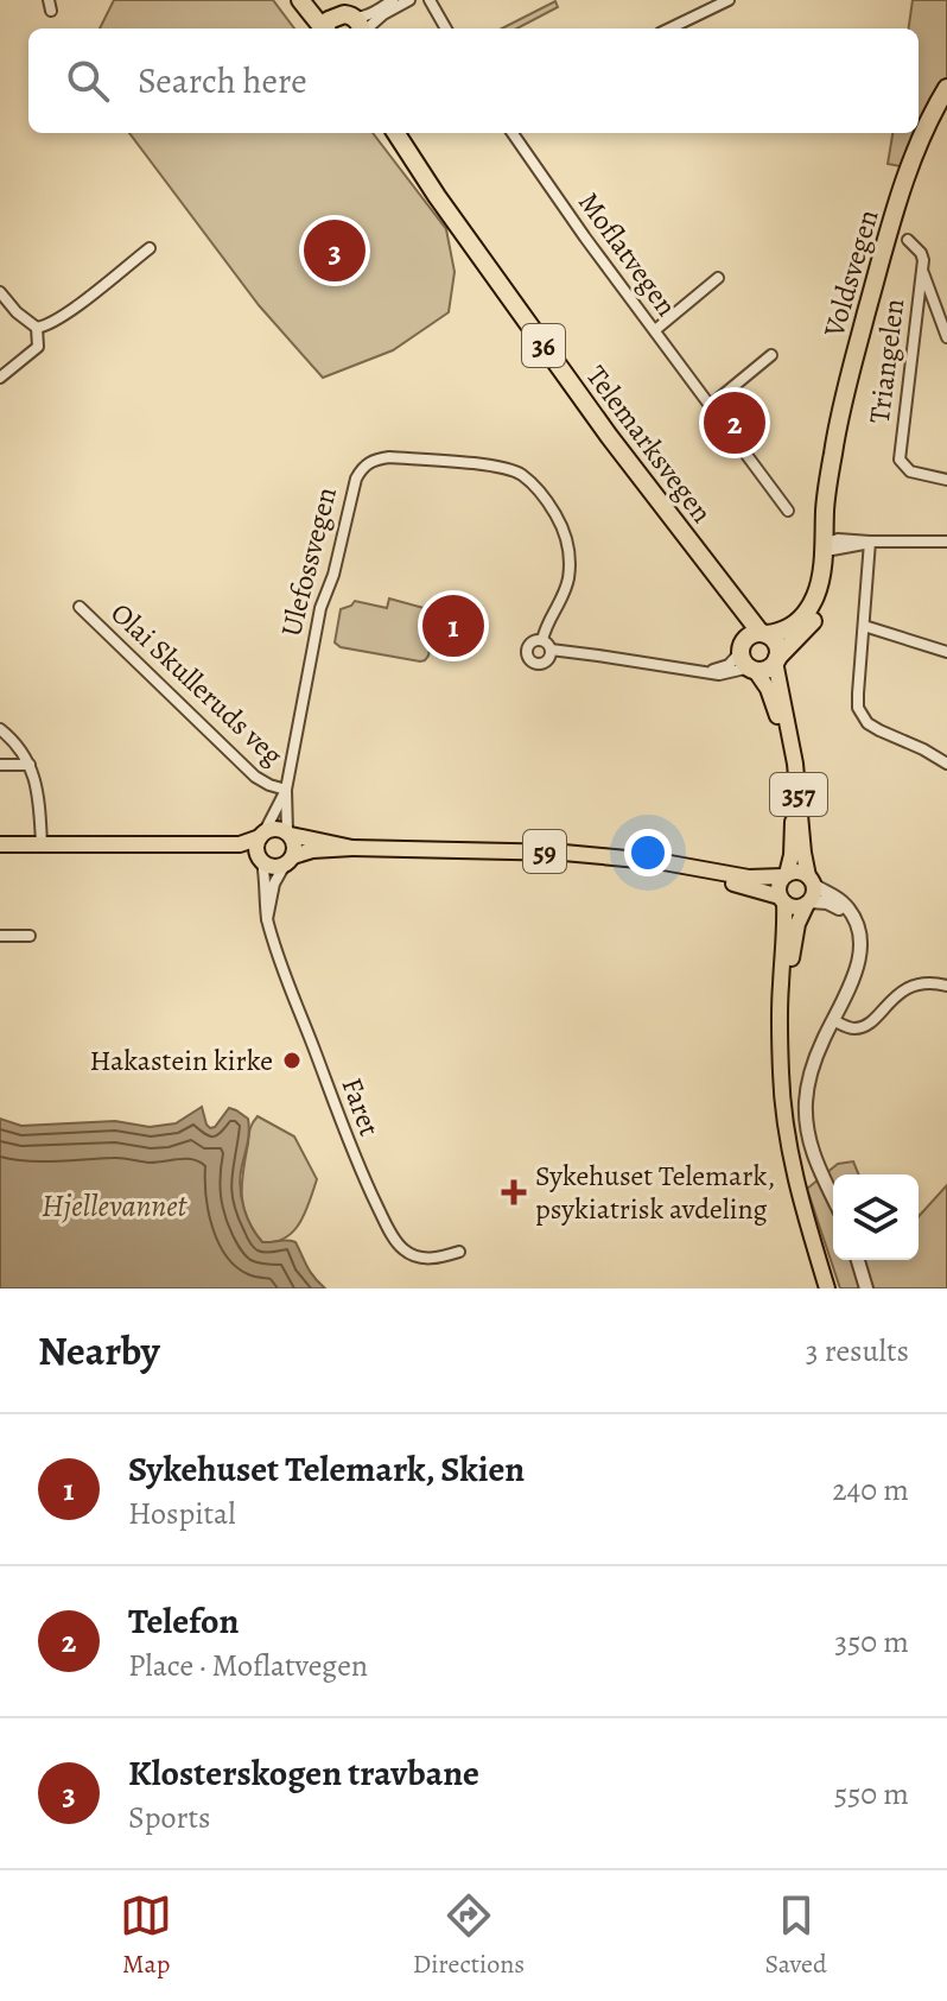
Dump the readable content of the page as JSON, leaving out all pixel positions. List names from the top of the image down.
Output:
{
  "streets": {
    "highway": ["Voldsvegen", "36", "Telemarksvegen"],
    "main road": ["357", "59"],
    "street": [
      "Moflatvegen",
      "Triangelen",
      "Ulefossvegen",
      "Olai Skulleruds veg",
      "Faret"
    ]
  },
  "crossings": [
    ["Voldsvegen", "36"],
    ["Voldsvegen", "Telemarksvegen"],
    ["Voldsvegen", "357"],
    ["36", "Telemarksvegen"],
    ["36", "357"],
    ["Telemarksvegen", "357"],
    ["Telemarksvegen", "59"],
    ["Ulefossvegen", "Olai Skulleruds veg"],
    ["Ulefossvegen", "59"],
    ["Ulefossvegen", "Faret"],
    ["357", "59"],
    ["59", "Faret"]
  ],
  "water": ["Hjellevannet"],
  "places": {
    "other": ["Hakastein kirke"],
    "health": ["Sykehuset Telemark, psykiatrisk avdeling"]
  },
  "page": {
    "search": "Search here",
    "pins": ["3", "2", "1"],
    "heading": ["Nearby", "3 results"],
    "list": [
      {
        "mark": "1",
        "name": "Sykehuset Telemark, Skien",
        "note": "Hospital",
        "value": "240 m"
      },
      {
        "mark": "2",
        "name": "Telefon",
        "note": "Place · Moflatvegen",
        "value": "350 m"
      },
      {
        "mark": "3",
        "name": "Klosterskogen travbane",
        "note": "Sports",
        "value": "550 m"
      }
    ],
    "nav": ["Map", "Directions", "Saved"]
  }
}
